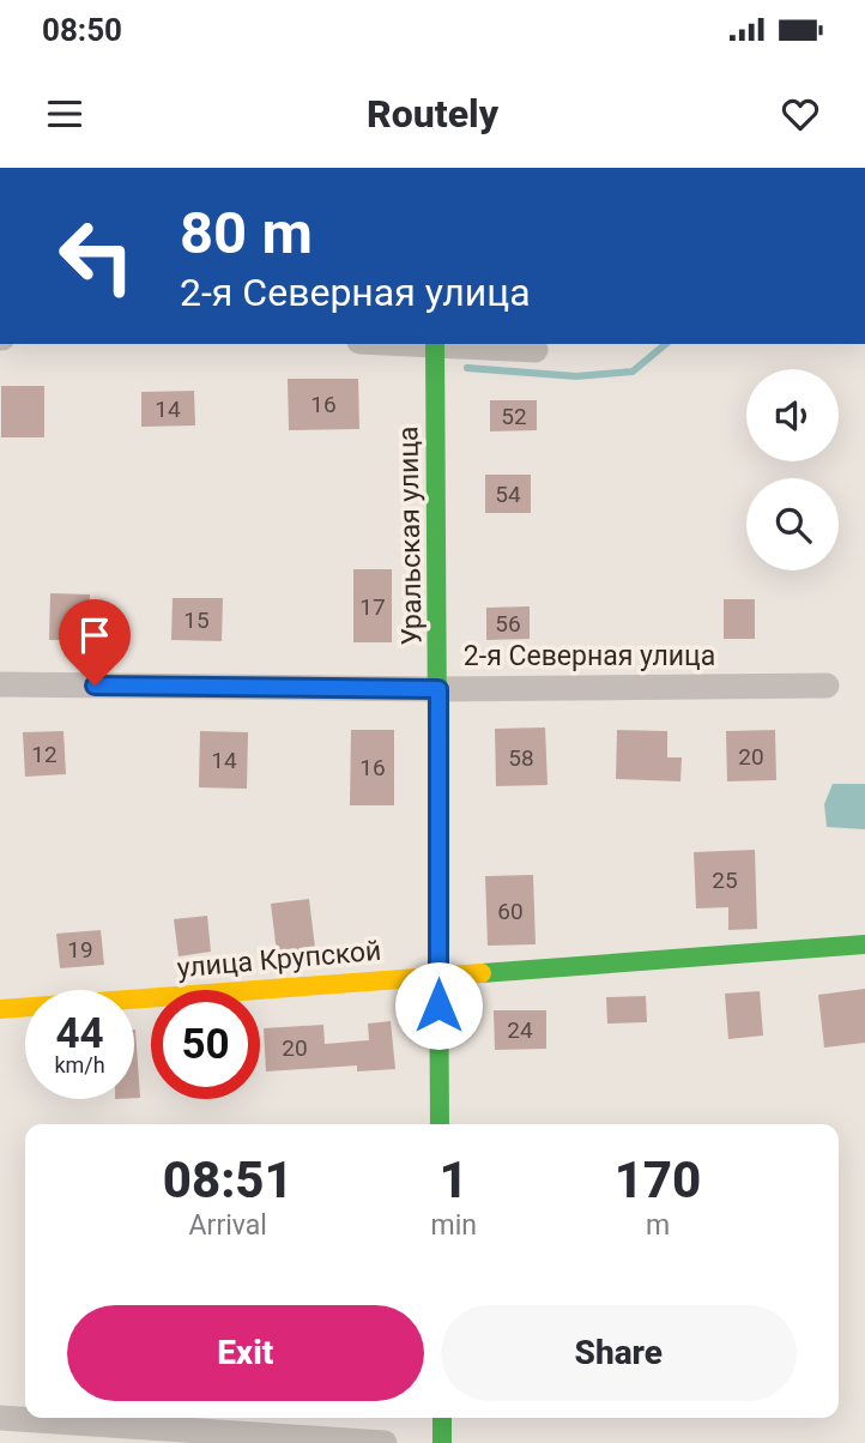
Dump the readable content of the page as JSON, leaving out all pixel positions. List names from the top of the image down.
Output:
{
  "streets": {
    "street": ["Уральская улица", "2-я Северная улица", "улица Крупской"]
  },
  "crossings": [
    ["Уральская улица", "2-я Северная улица"],
    ["Уральская улица", "улица Крупской"]
  ],
  "house_numbers": [
    "16",
    "14",
    "52",
    "54",
    "17",
    "15",
    "56",
    "12",
    "20",
    "58",
    "14",
    "16",
    "25",
    "60",
    "19",
    "24",
    "20"
  ],
  "page": {
    "status": "08:50",
    "header": "Routely",
    "turn": ["80 m", "2-я Северная улица"],
    "speed": "44 km/h",
    "limit": "50",
    "eta": [
      "08:51",
      "Arrival",
      "1",
      "min",
      "170",
      "m"
    ],
    "buttons": ["Exit", "Share"]
  }
}
